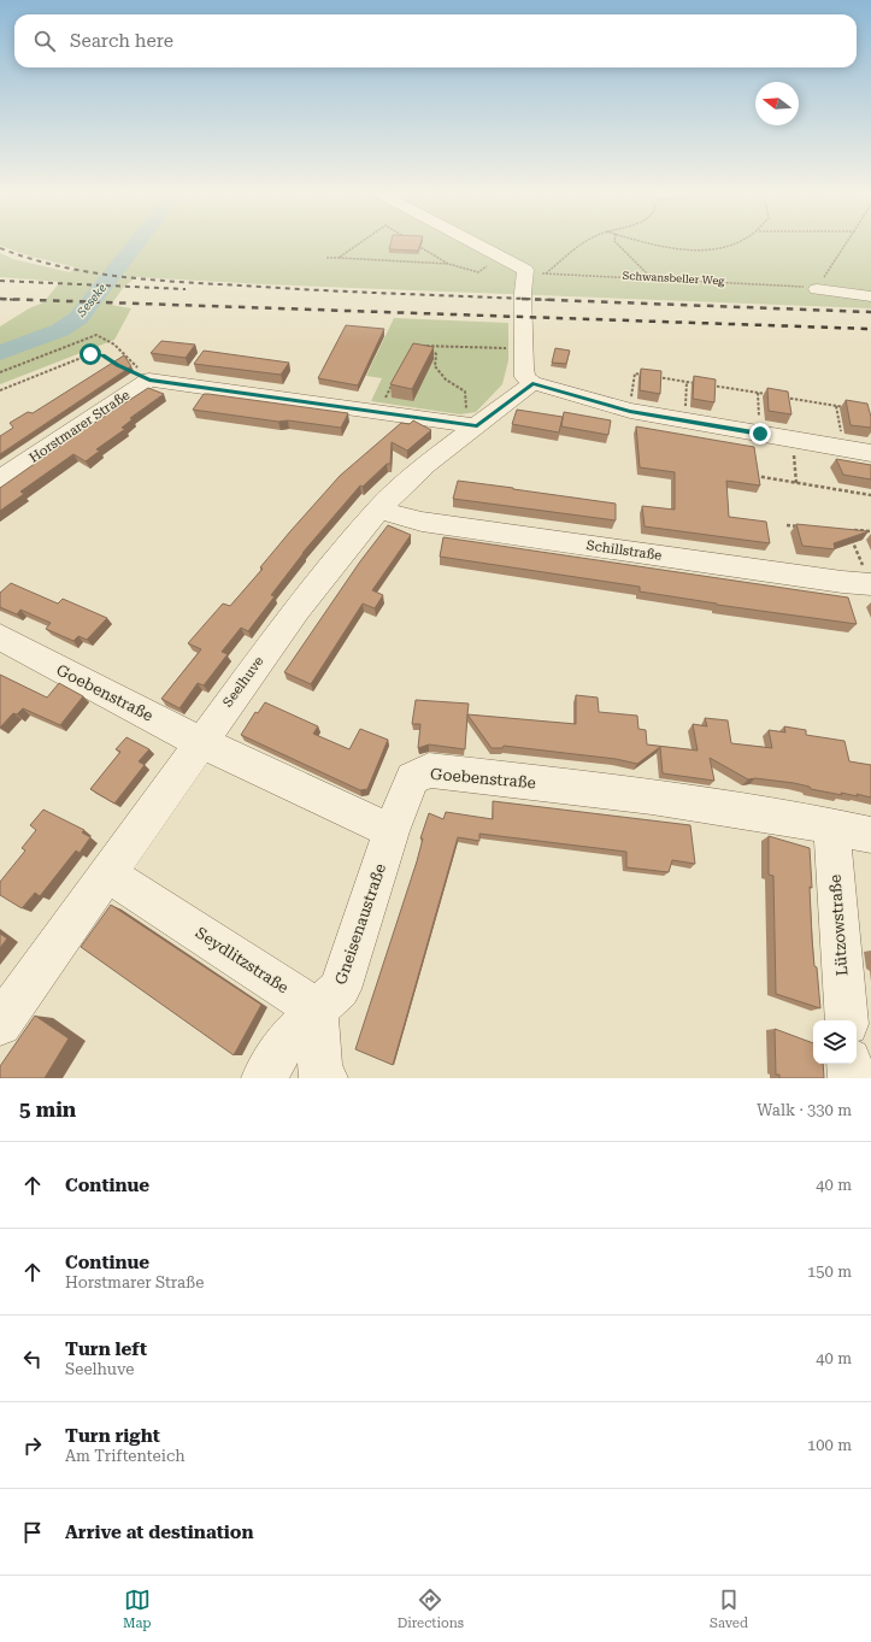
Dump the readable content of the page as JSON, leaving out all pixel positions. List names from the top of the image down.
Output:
{
  "streets": {
    "street": [
      "Horstmarer Straße",
      "Schillstraße",
      "Seelhuve",
      "Goebenstraße",
      "Gneisenaustraße",
      "Lützowstraße",
      "Seydlitzstraße"
    ],
    "path": ["Schwansbeller Weg"]
  },
  "crossings": [
    ["Schillstraße", "Seelhuve"],
    ["Seelhuve", "Goebenstraße"],
    ["Seelhuve", "Seydlitzstraße"],
    ["Goebenstraße", "Gneisenaustraße"],
    ["Goebenstraße", "Lützowstraße"],
    ["Gneisenaustraße", "Seydlitzstraße"]
  ],
  "water": ["Seseke"],
  "north": "left",
  "page": {
    "search": "Search here",
    "heading": ["5 min", "Walk · 330 m"],
    "list": [
      ["Continue", "40 m"],
      ["Continue", "Horstmarer Straße", "150 m"],
      ["Turn left", "Seelhuve", "40 m"],
      ["Turn right", "Am Triftenteich", "100 m"],
      "Arrive at destination"
    ],
    "nav": ["Map", "Directions", "Saved"]
  }
}
